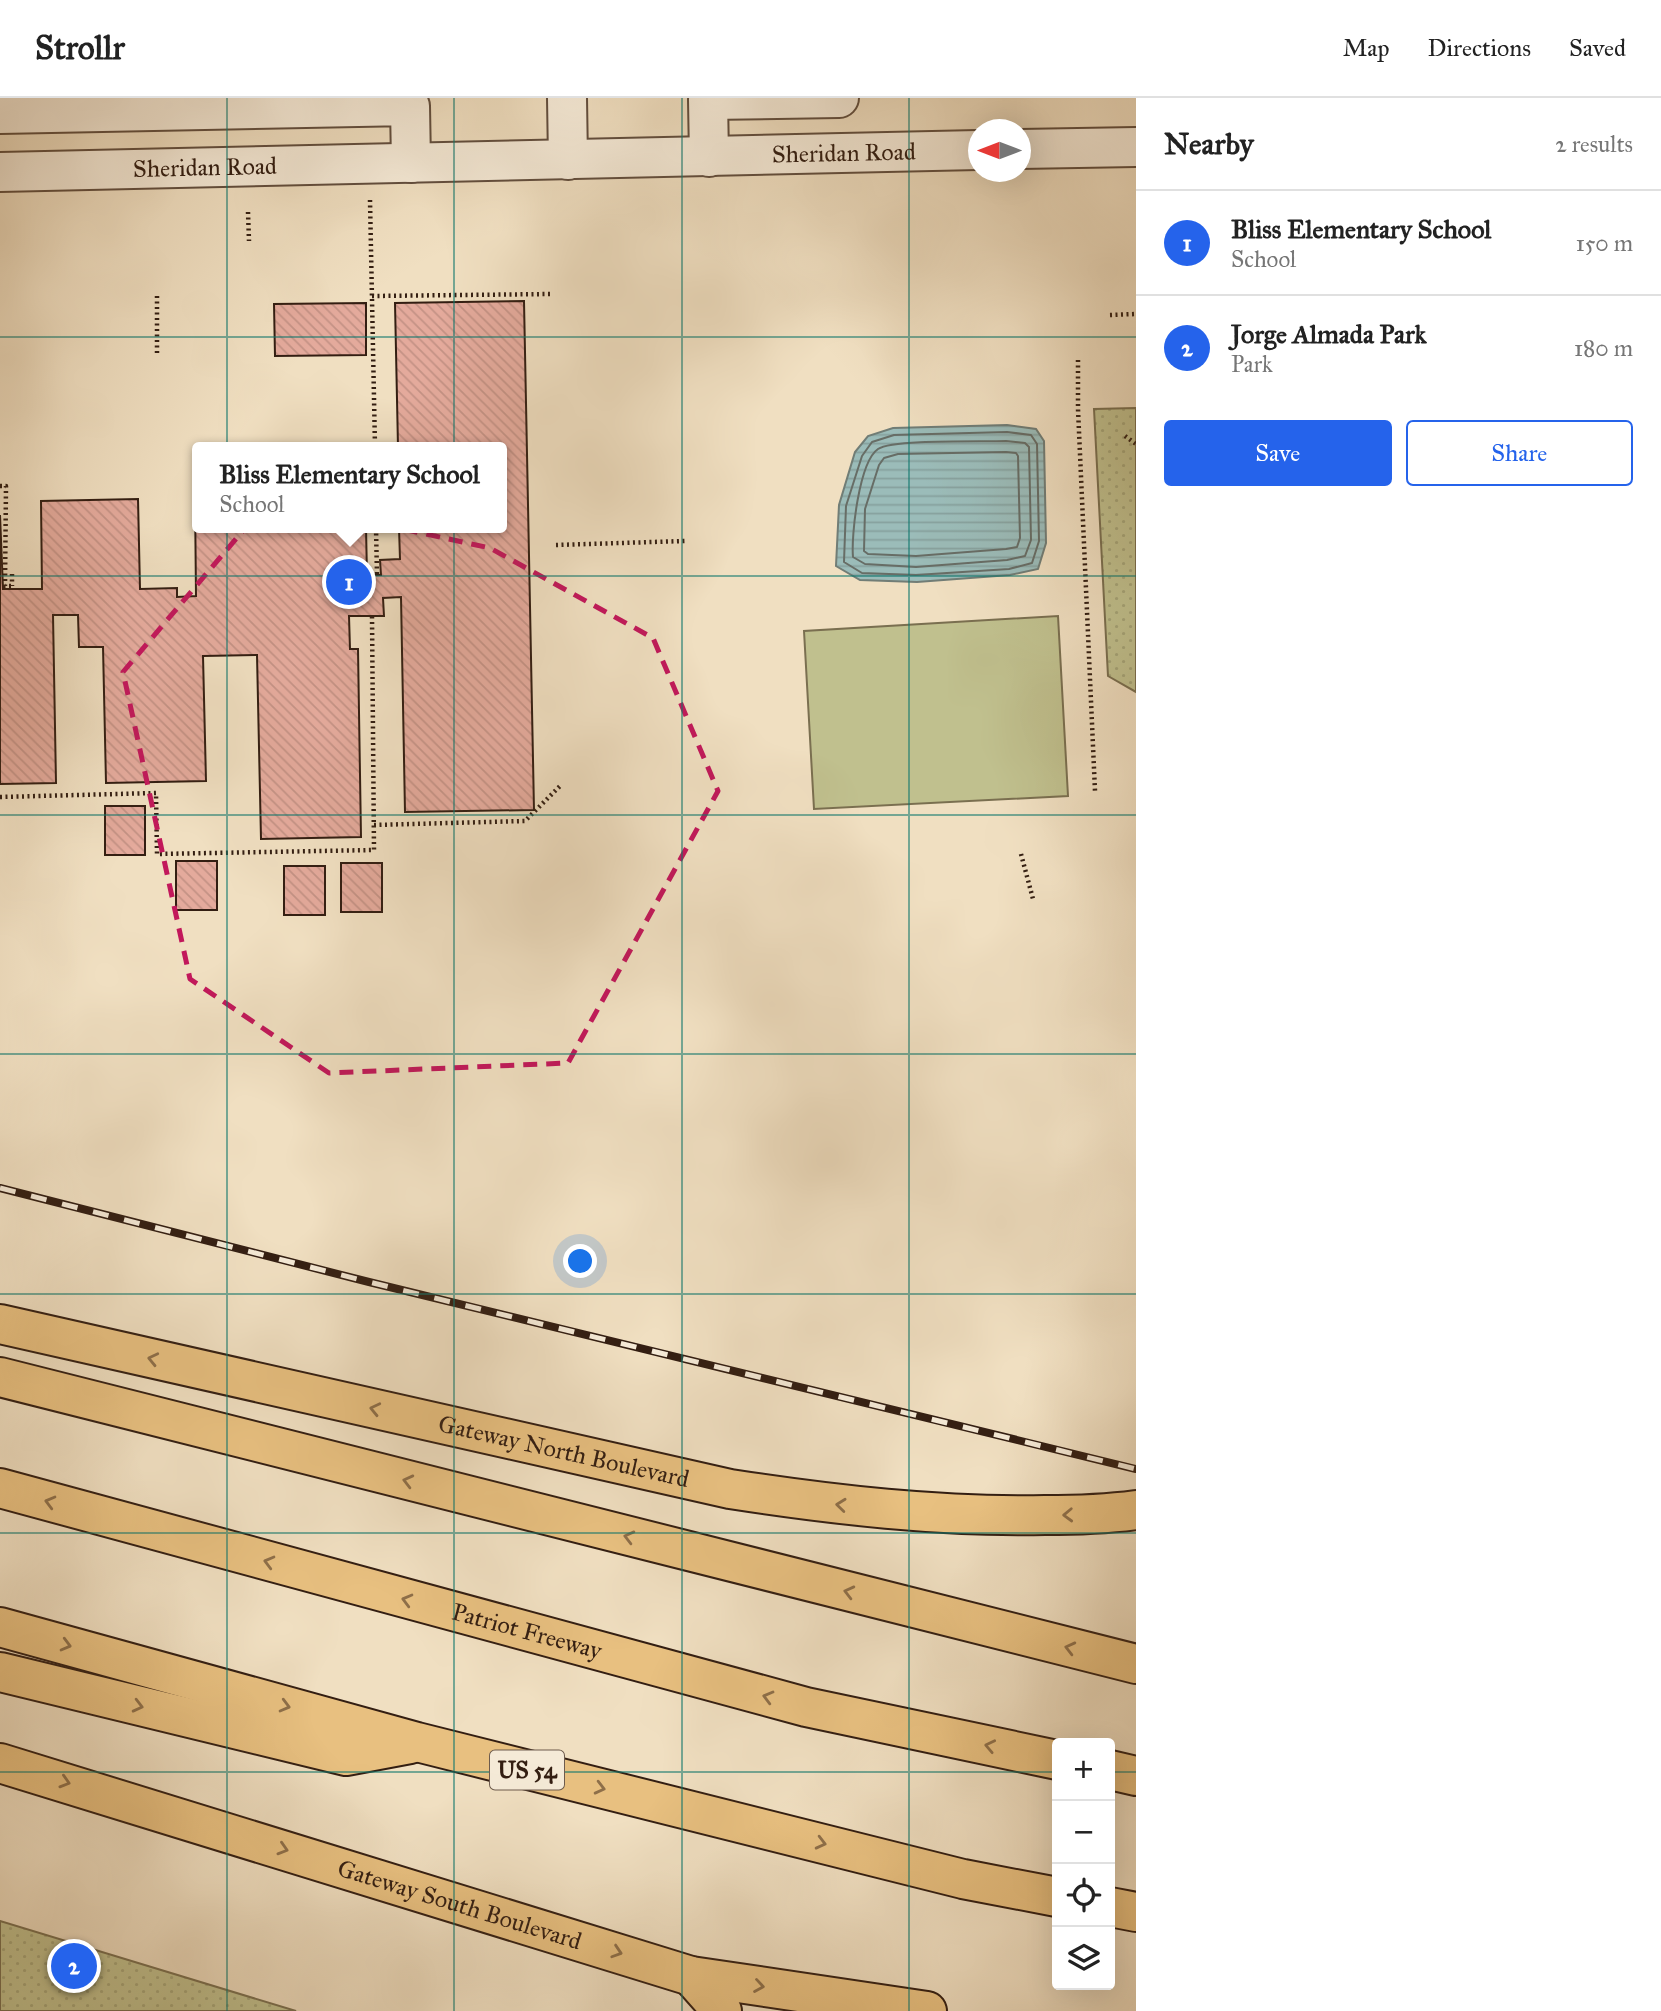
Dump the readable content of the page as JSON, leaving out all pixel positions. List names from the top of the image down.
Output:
{
  "streets": {
    "main road": [
      "Gateway North Boulevard",
      "Patriot Freeway",
      "US 54",
      "Gateway South Boulevard"
    ],
    "street": ["Sheridan Road"]
  },
  "north": "left",
  "page": {
    "header": "Strollr",
    "nav": ["Map", "Directions", "Saved"],
    "heading": ["Nearby", "2 results"],
    "list": [
      {
        "mark": "1",
        "name": "Bliss Elementary School",
        "note": "School",
        "value": "150 m"
      },
      {
        "mark": "2",
        "name": "Jorge Almada Park",
        "note": "Park",
        "value": "180 m"
      }
    ],
    "buttons": ["Save", "Share"],
    "popup": ["Bliss Elementary School", "School"],
    "pins": ["1", "2"],
    "map_buttons": ["+", "−"]
  }
}
